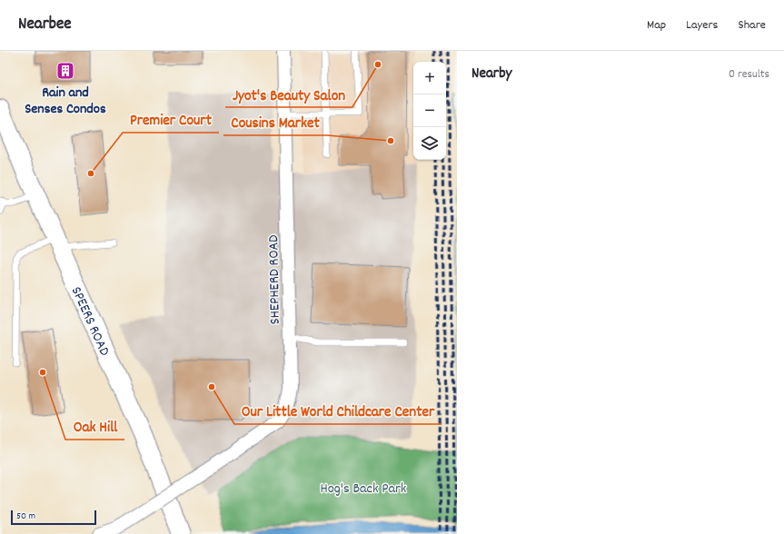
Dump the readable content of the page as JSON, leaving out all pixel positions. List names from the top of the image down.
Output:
{
  "streets": {
    "main road": ["SPEERS ROAD"],
    "street": ["SHEPHERD ROAD"]
  },
  "parks": ["Hog's Back Park"],
  "places": {
    "other": [
      "Jyot's Beauty Salon",
      "Cousins Market",
      "Premier Court",
      "Oak Hill",
      "Our Little World Childcare Center"
    ],
    "building": ["Rain and Senses Condos"]
  },
  "scale_bar": "50 m",
  "page": {
    "header": "Nearbee",
    "nav": ["Map", "Layers", "Share"],
    "heading": ["Nearby", "0 results"],
    "map_buttons": ["+", "−"],
    "scale": "50 m"
  }
}
